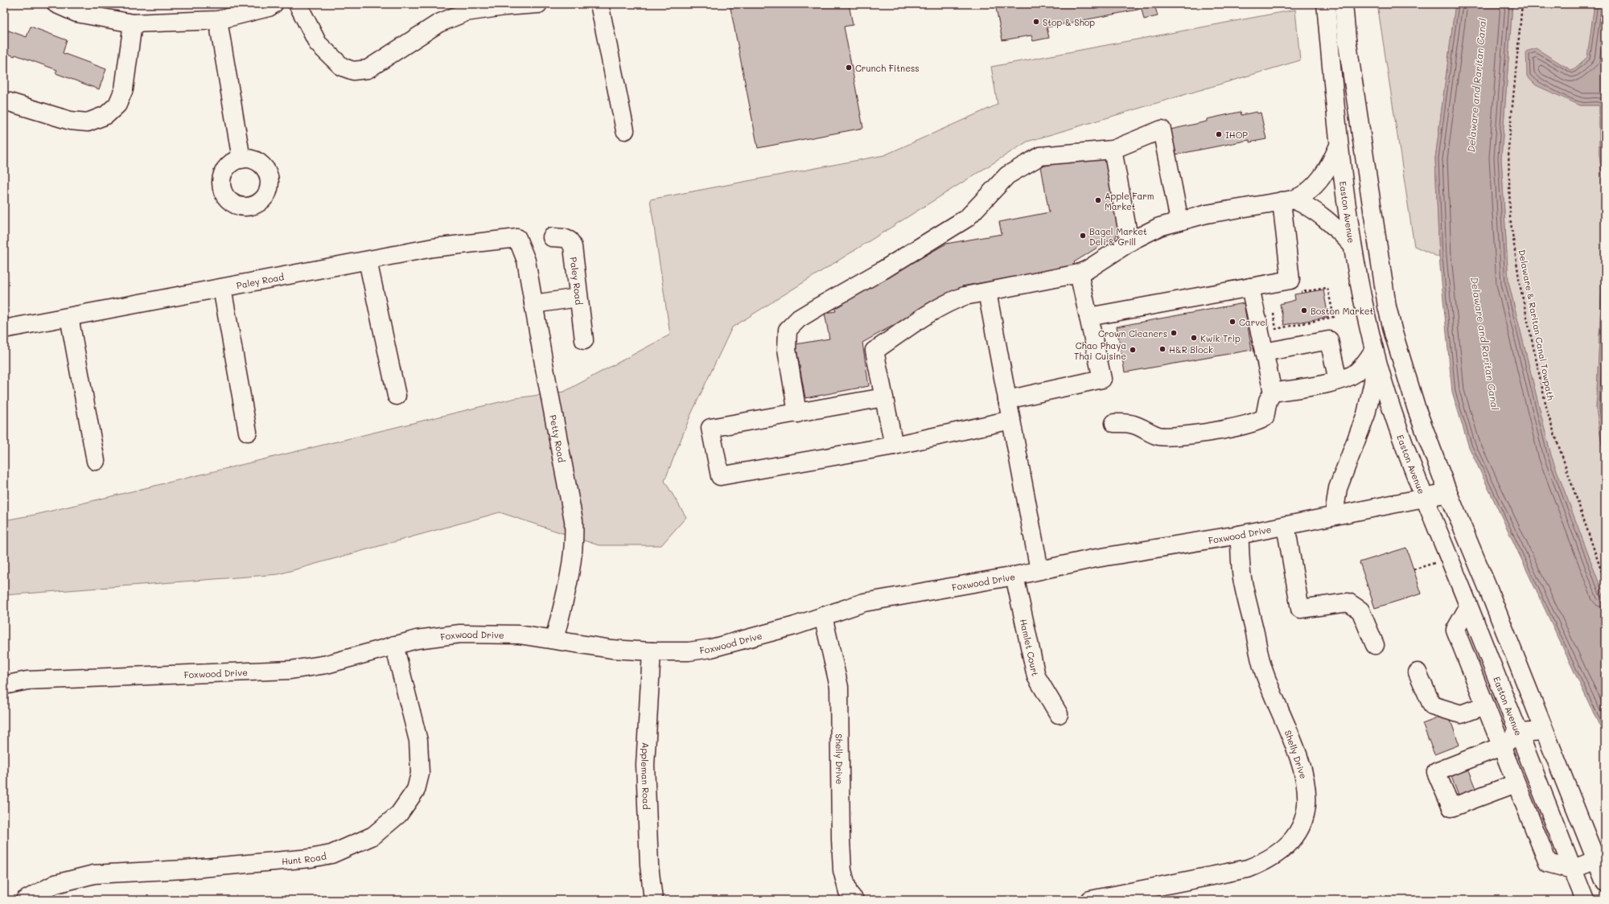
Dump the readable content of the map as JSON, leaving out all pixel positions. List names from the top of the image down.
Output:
{
  "streets": {
    "street": [
      "Easton Avenue",
      "Paley Road",
      "Petty Road",
      "Foxwood Drive",
      "Hamlet Court",
      "Shelly Drive",
      "Appleman Road",
      "Hunt Road"
    ],
    "path": ["Delaware & Raritan Canal Towpath"]
  },
  "crossings": [
    ["Easton Avenue", "Foxwood Drive"],
    ["Paley Road", "Petty Road"],
    ["Petty Road", "Foxwood Drive"],
    ["Foxwood Drive", "Hamlet Court"],
    ["Foxwood Drive", "Shelly Drive"],
    ["Foxwood Drive", "Appleman Road"],
    ["Foxwood Drive", "Hunt Road"]
  ],
  "water": ["Delaware and Raritan Canal"],
  "places": [
    "Stop & Shop",
    "Crunch Fitness",
    "IHOP",
    "Apple Farm Market",
    "Bagel Market Deli & Grill",
    "Boston Market",
    "Carvel",
    "Crown Cleaners",
    "Kwik Trip",
    "H&R Block",
    "Chao Phaya Thai Cuisine"
  ]
}
